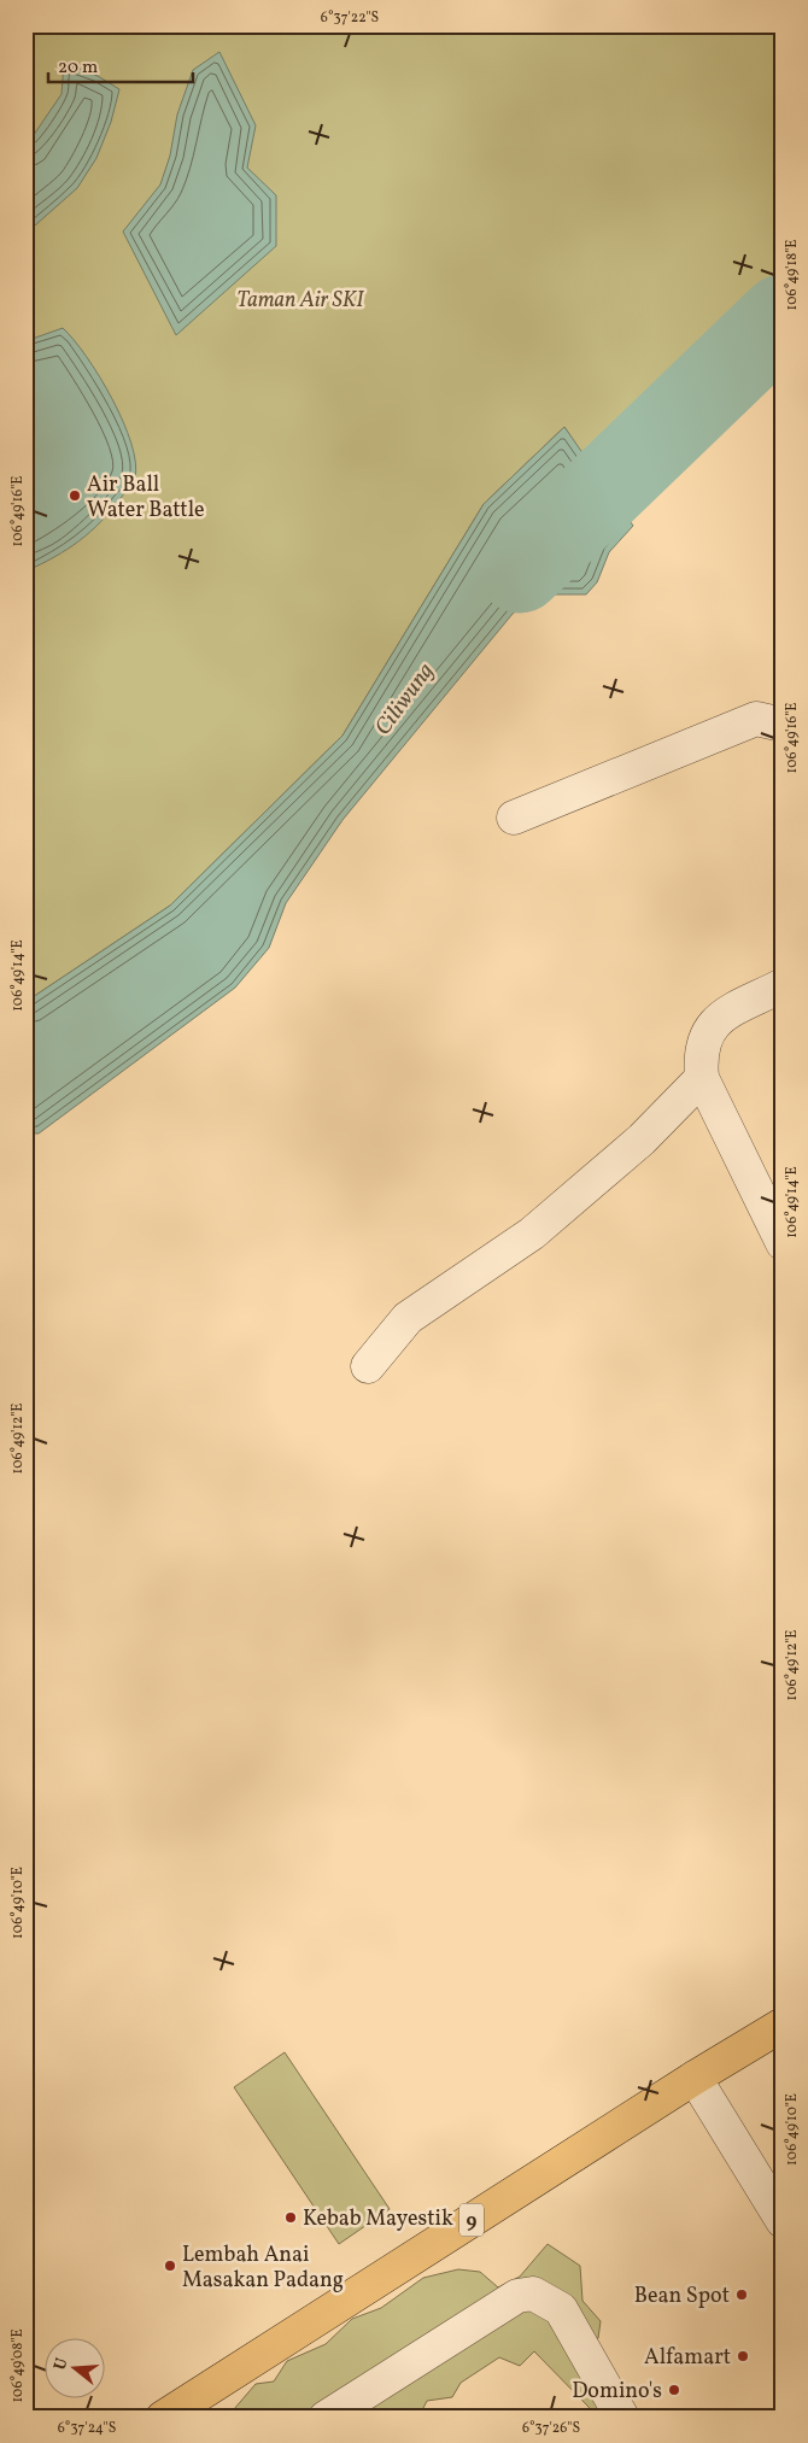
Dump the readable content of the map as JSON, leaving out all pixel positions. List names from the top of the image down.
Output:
{
  "streets": {
    "highway": ["9"]
  },
  "water": ["Ciliwung"],
  "parks": ["Taman Air SKI"],
  "places": [
    "Air Ball Water Battle",
    "Kebab Mayestik",
    "Lembah Anai Masakan Padang",
    "Bean Spot",
    "Alfamart",
    "Domino's"
  ],
  "scale_bar": "20 m",
  "north": "left",
  "coordinates": [
    "6°37'22\"S",
    "106°49'18\"E",
    "106°49'16\"E",
    "106°49'14\"E",
    "106°49'12\"E",
    "106°49'10\"E",
    "106°49'08\"E",
    "6°37'24\"S",
    "6°37'26\"S"
  ]
}
